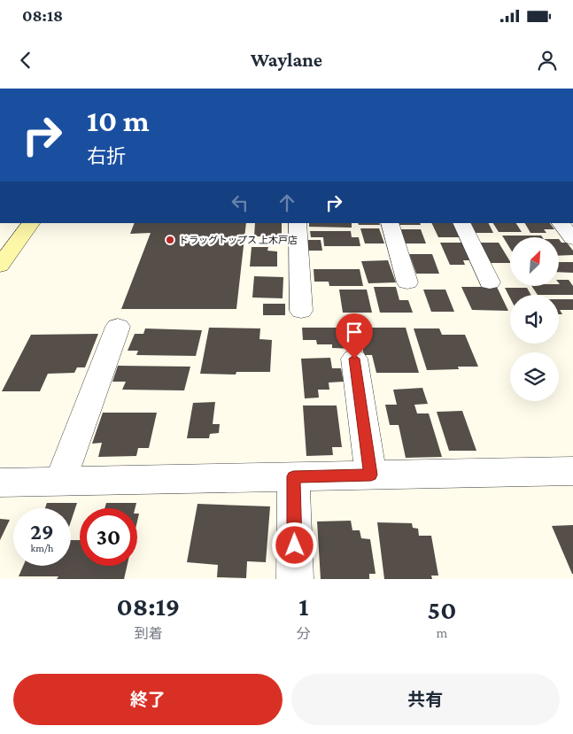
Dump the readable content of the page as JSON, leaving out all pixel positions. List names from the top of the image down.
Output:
{
  "places": ["ドラッグトップス 上木戸店"],
  "north": "top right",
  "page": {
    "status": "08:18",
    "header": "Waylane",
    "turn": ["10 m", "右折"],
    "speed": "29 km/h",
    "limit": "30",
    "eta": [
      "08:19",
      "到着",
      "1",
      "分",
      "50",
      "m"
    ],
    "buttons": ["終了", "共有"]
  }
}
